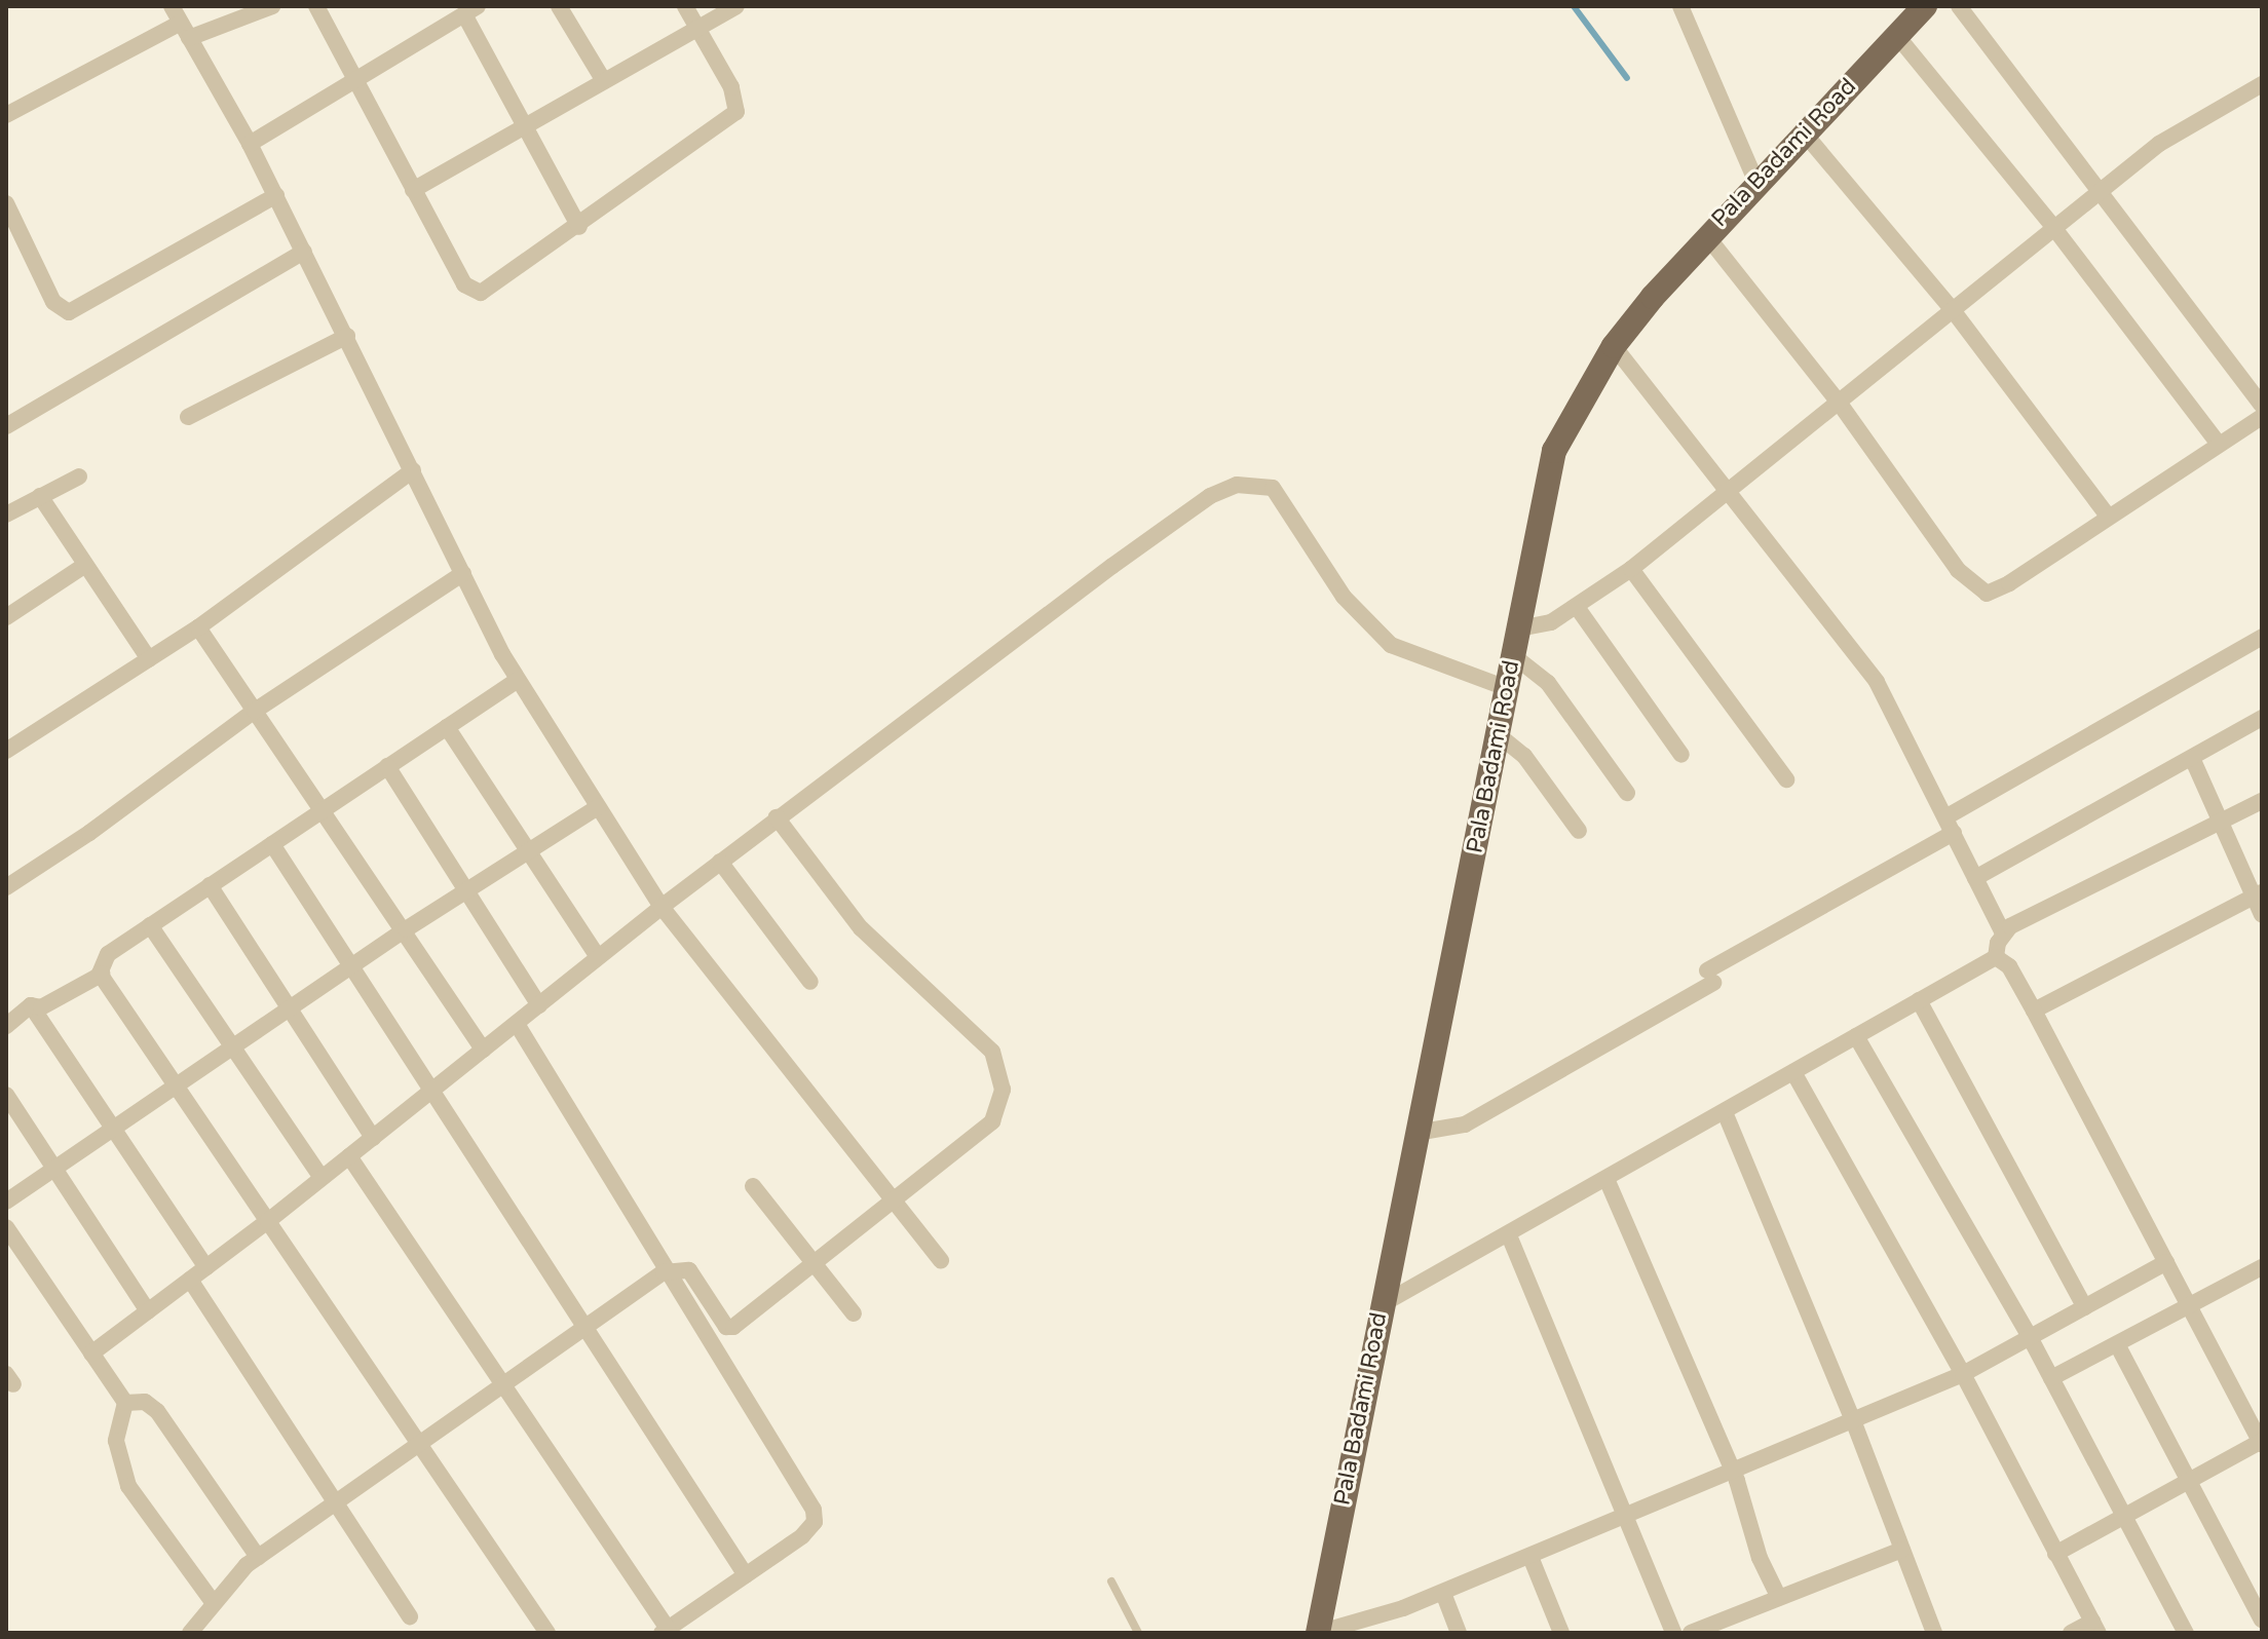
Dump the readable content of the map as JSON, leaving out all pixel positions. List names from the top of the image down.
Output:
{
  "streets": {
    "main road": ["Pala Badami Road"]
  }
}
